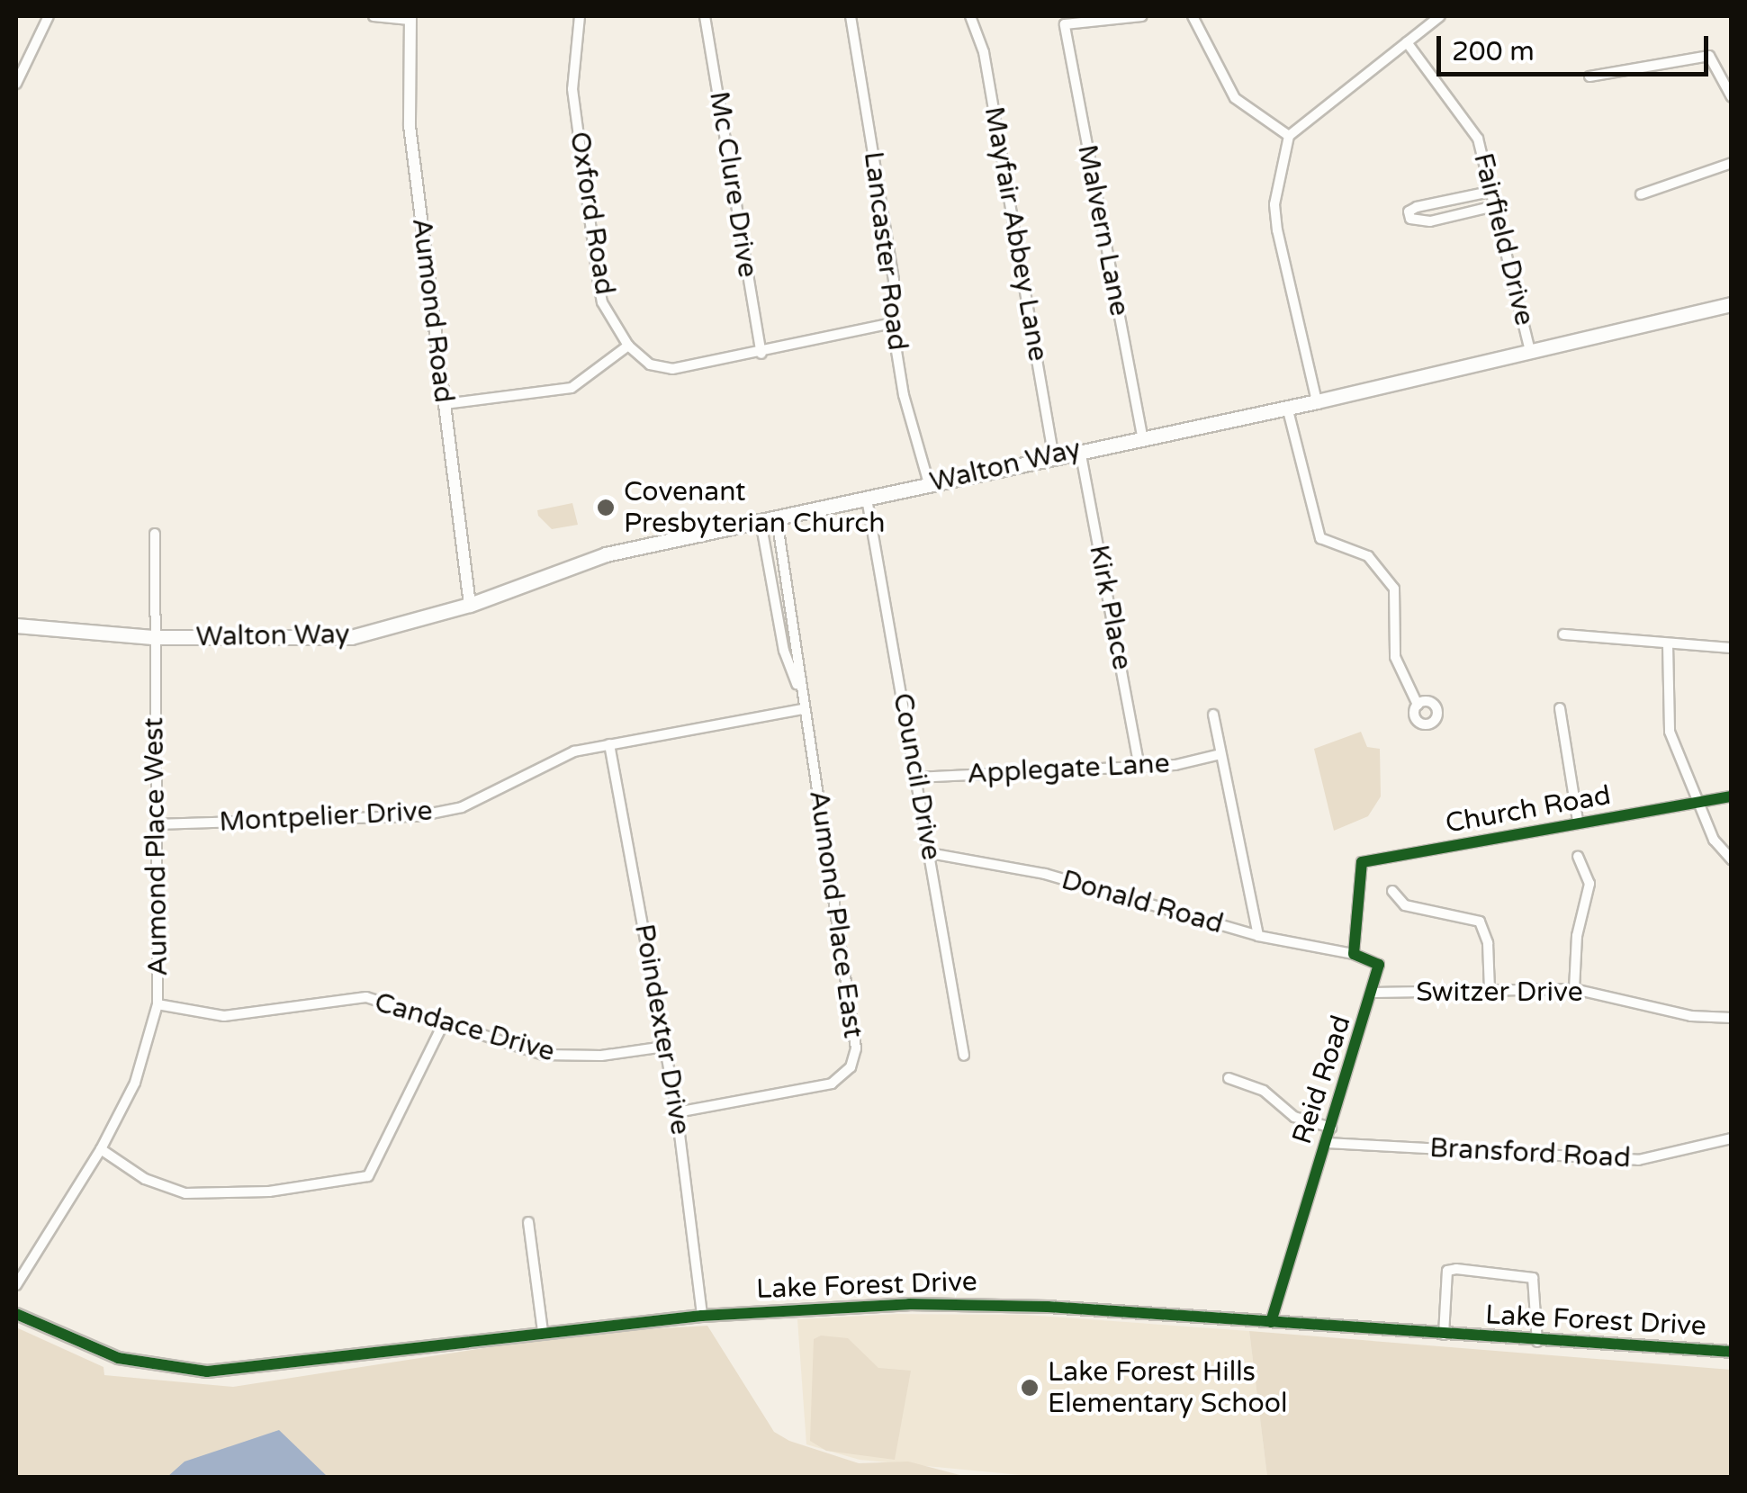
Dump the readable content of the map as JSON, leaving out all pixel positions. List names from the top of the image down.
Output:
{
  "streets": {
    "main road": ["Walton Way"],
    "street": [
      "Mc Clure Drive",
      "Oxford Road",
      "Malvern Lane",
      "Mayfair Abbey Lane",
      "Fairfield Drive",
      "Lancaster Road",
      "Aumond Road",
      "Kirk Place",
      "Applegate Lane",
      "Council Drive",
      "Church Road",
      "Montpelier Drive",
      "Aumond Place West",
      "Donald Road",
      "Aumond Place East",
      "Switzer Drive",
      "Candace Drive",
      "Poindexter Drive",
      "Reid Road",
      "Bransford Road",
      "Lake Forest Drive"
    ]
  },
  "crossings": [
    ["Mc Clure Drive", "Oxford Road"],
    ["Oxford Road", "Lancaster Road"],
    ["Malvern Lane", "Walton Way"],
    ["Mayfair Abbey Lane", "Walton Way"],
    ["Fairfield Drive", "Walton Way"],
    ["Lancaster Road", "Walton Way"],
    ["Aumond Road", "Walton Way"],
    ["Walton Way", "Kirk Place"],
    ["Walton Way", "Council Drive"],
    ["Walton Way", "Aumond Place West"],
    ["Walton Way", "Aumond Place East"],
    ["Kirk Place", "Applegate Lane"],
    ["Applegate Lane", "Council Drive"],
    ["Council Drive", "Donald Road"],
    ["Church Road", "Donald Road"],
    ["Church Road", "Reid Road"],
    ["Montpelier Drive", "Aumond Place West"],
    ["Montpelier Drive", "Aumond Place East"],
    ["Montpelier Drive", "Poindexter Drive"],
    ["Aumond Place West", "Candace Drive"],
    ["Donald Road", "Reid Road"],
    ["Aumond Place East", "Poindexter Drive"],
    ["Switzer Drive", "Reid Road"],
    ["Candace Drive", "Poindexter Drive"],
    ["Poindexter Drive", "Lake Forest Drive"],
    ["Reid Road", "Bransford Road"],
    ["Reid Road", "Lake Forest Drive"]
  ],
  "places": ["Covenant Presbyterian Church", "Lake Forest Hills Elementary School"],
  "scale_bar": "200 m"
}
